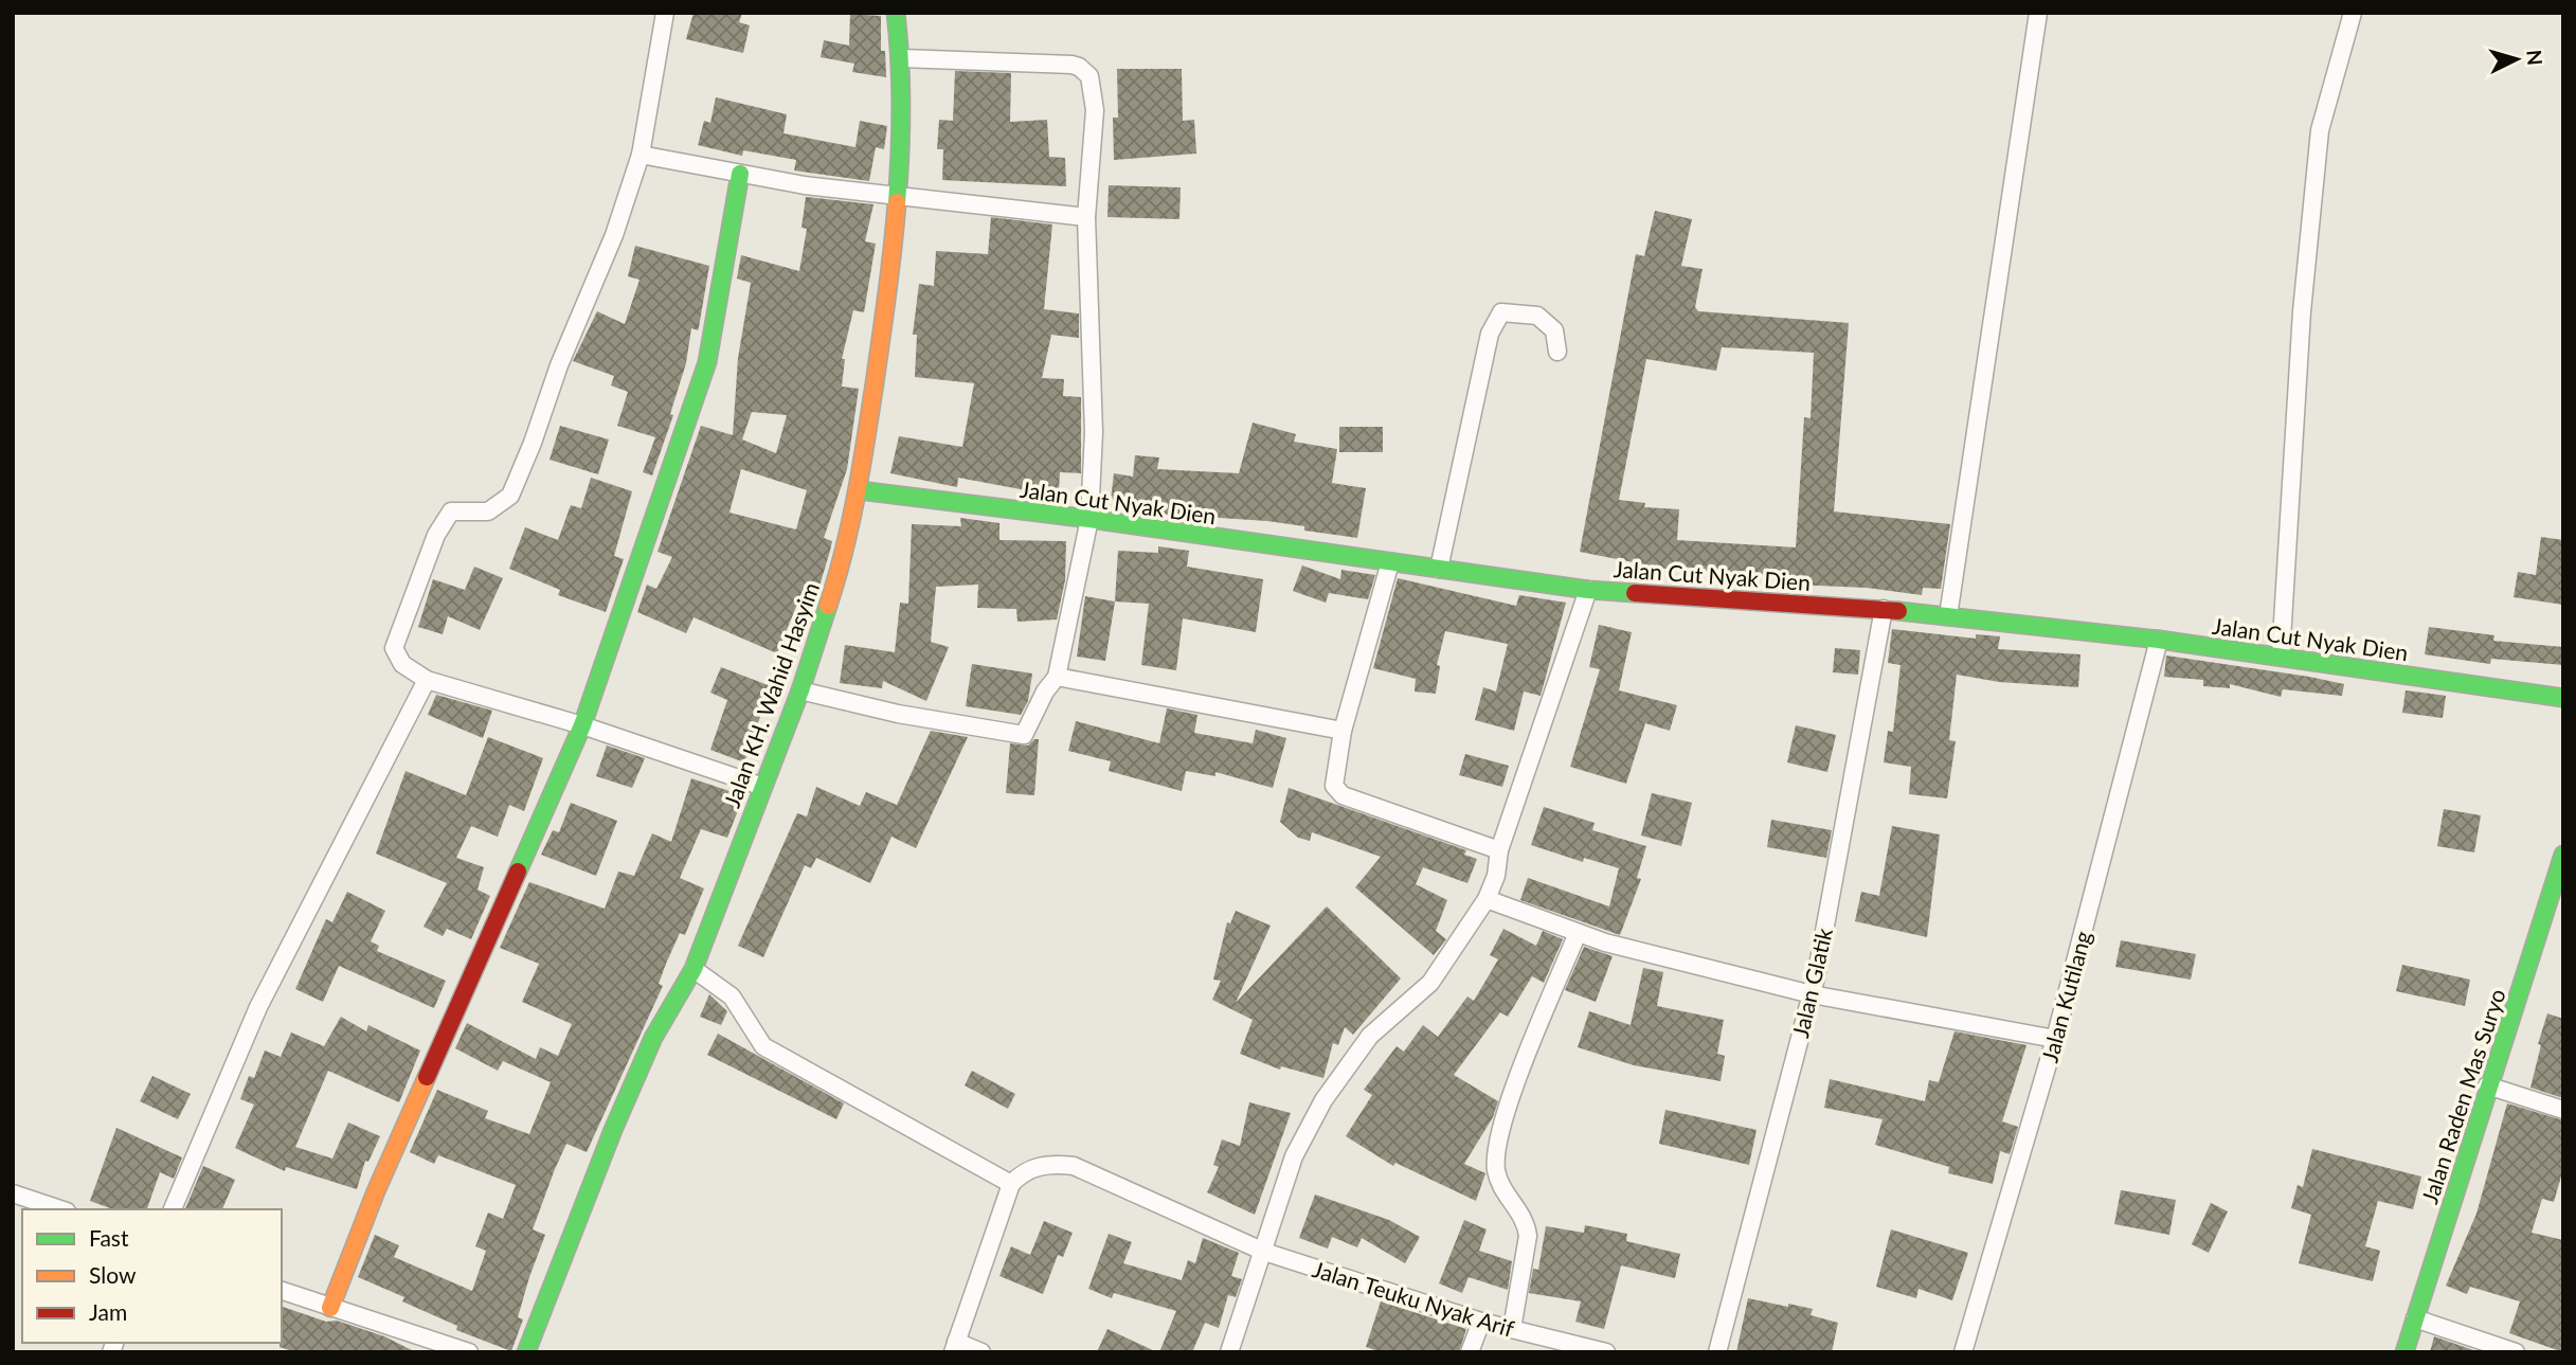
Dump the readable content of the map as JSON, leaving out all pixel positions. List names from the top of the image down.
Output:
{
  "streets": {
    "street": [
      "Jalan Cut Nyak Dien",
      "Jalan KH. Wahid Hasyim",
      "Jalan Glatik",
      "Jalan Kutilang",
      "Jalan Raden Mas Suryo",
      "Jalan Teuku Nyak Arif"
    ]
  },
  "crossings": [
    ["Jalan Cut Nyak Dien", "Jalan KH. Wahid Hasyim"],
    ["Jalan Cut Nyak Dien", "Jalan Glatik"],
    ["Jalan Cut Nyak Dien", "Jalan Kutilang"]
  ],
  "legend": ["Fast", "Slow", "Jam"],
  "north": "right"
}
